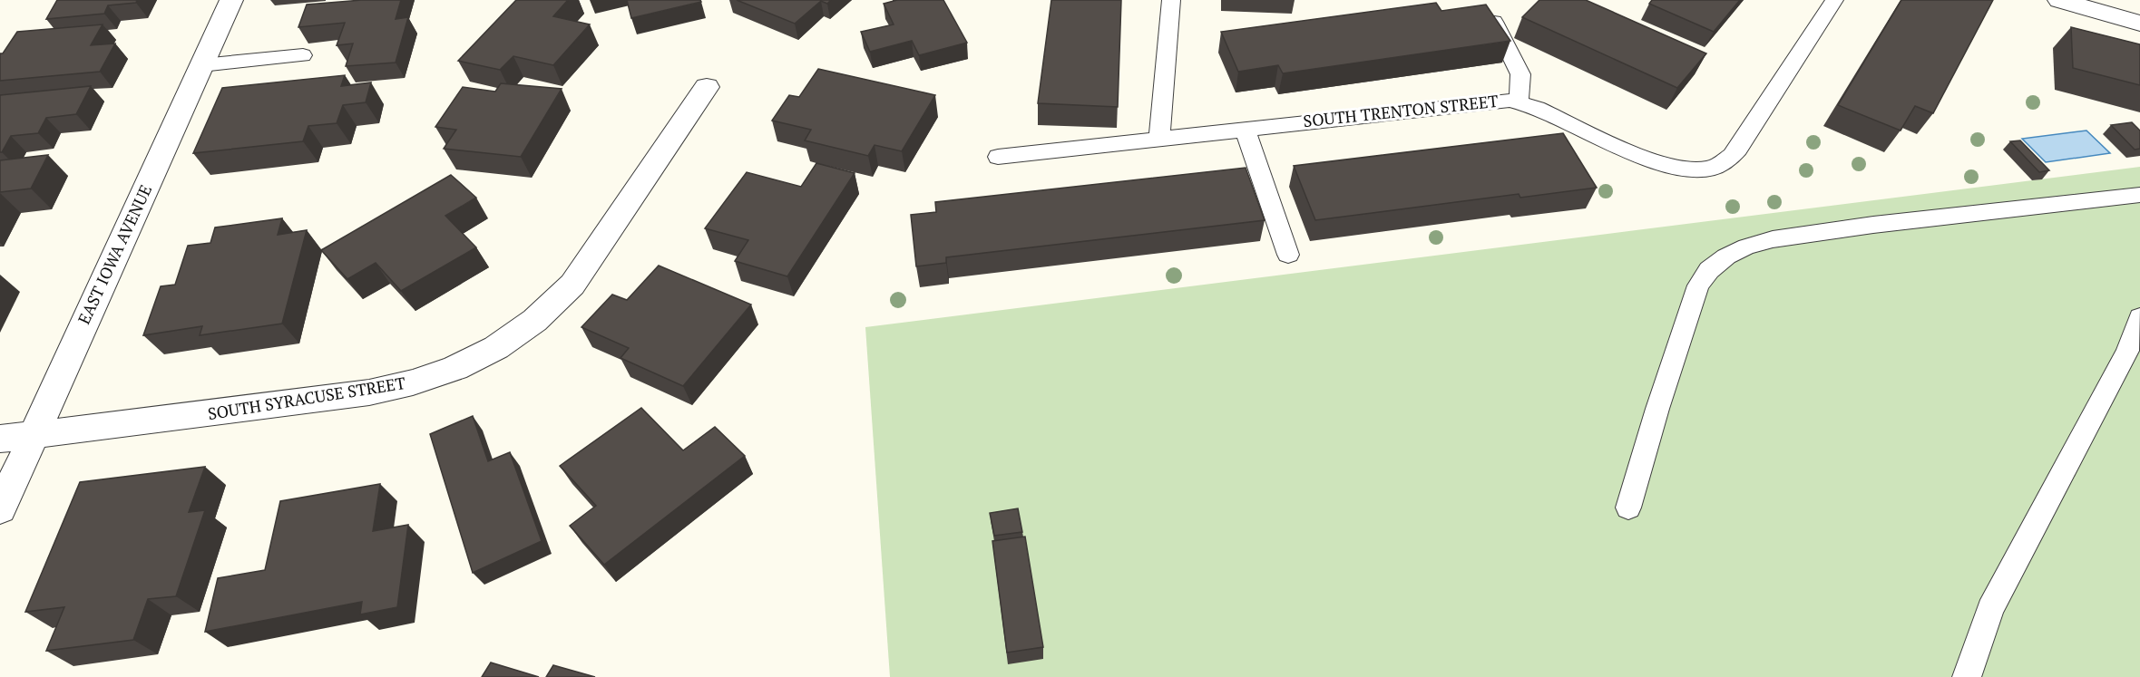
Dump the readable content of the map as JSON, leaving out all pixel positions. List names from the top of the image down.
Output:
{
  "streets": {
    "street": ["EAST IOWA AVENUE", "SOUTH SYRACUSE STREET"],
    "lane": ["SOUTH TRENTON STREET"]
  },
  "crossings": [
    ["EAST IOWA AVENUE", "SOUTH SYRACUSE STREET"]
  ]
}
